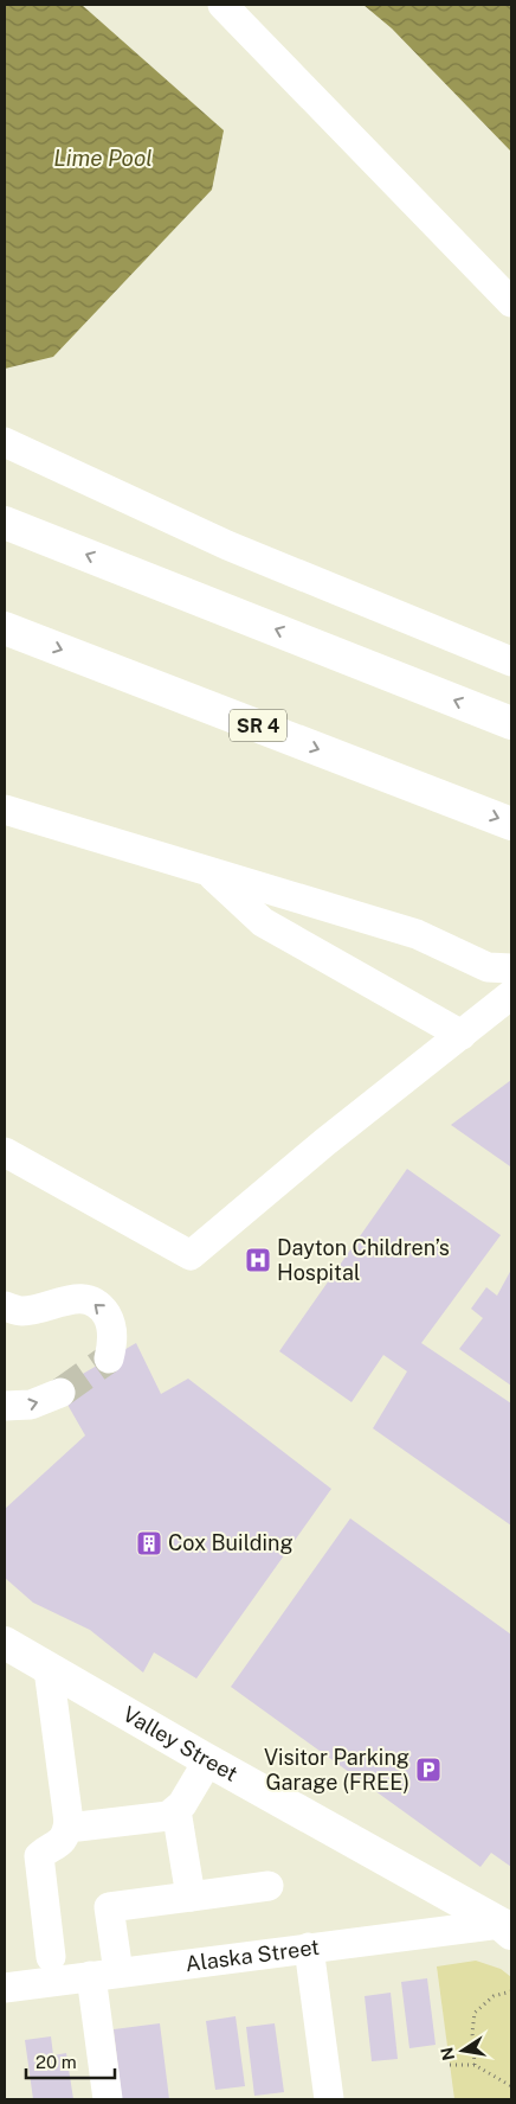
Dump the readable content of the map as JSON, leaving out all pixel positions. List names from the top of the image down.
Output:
{
  "streets": {
    "main road": ["SR 4", "Valley Street"],
    "street": ["Alaska Street"]
  },
  "crossings": [
    ["Valley Street", "Alaska Street"]
  ],
  "water": ["Lime Pool"],
  "places": {
    "hospital": ["Dayton Children’s Hospital"],
    "building": ["Cox Building"],
    "parking": ["Visitor Parking Garage (FREE)"]
  },
  "scale_bar": "20 m",
  "north": "left"
}
